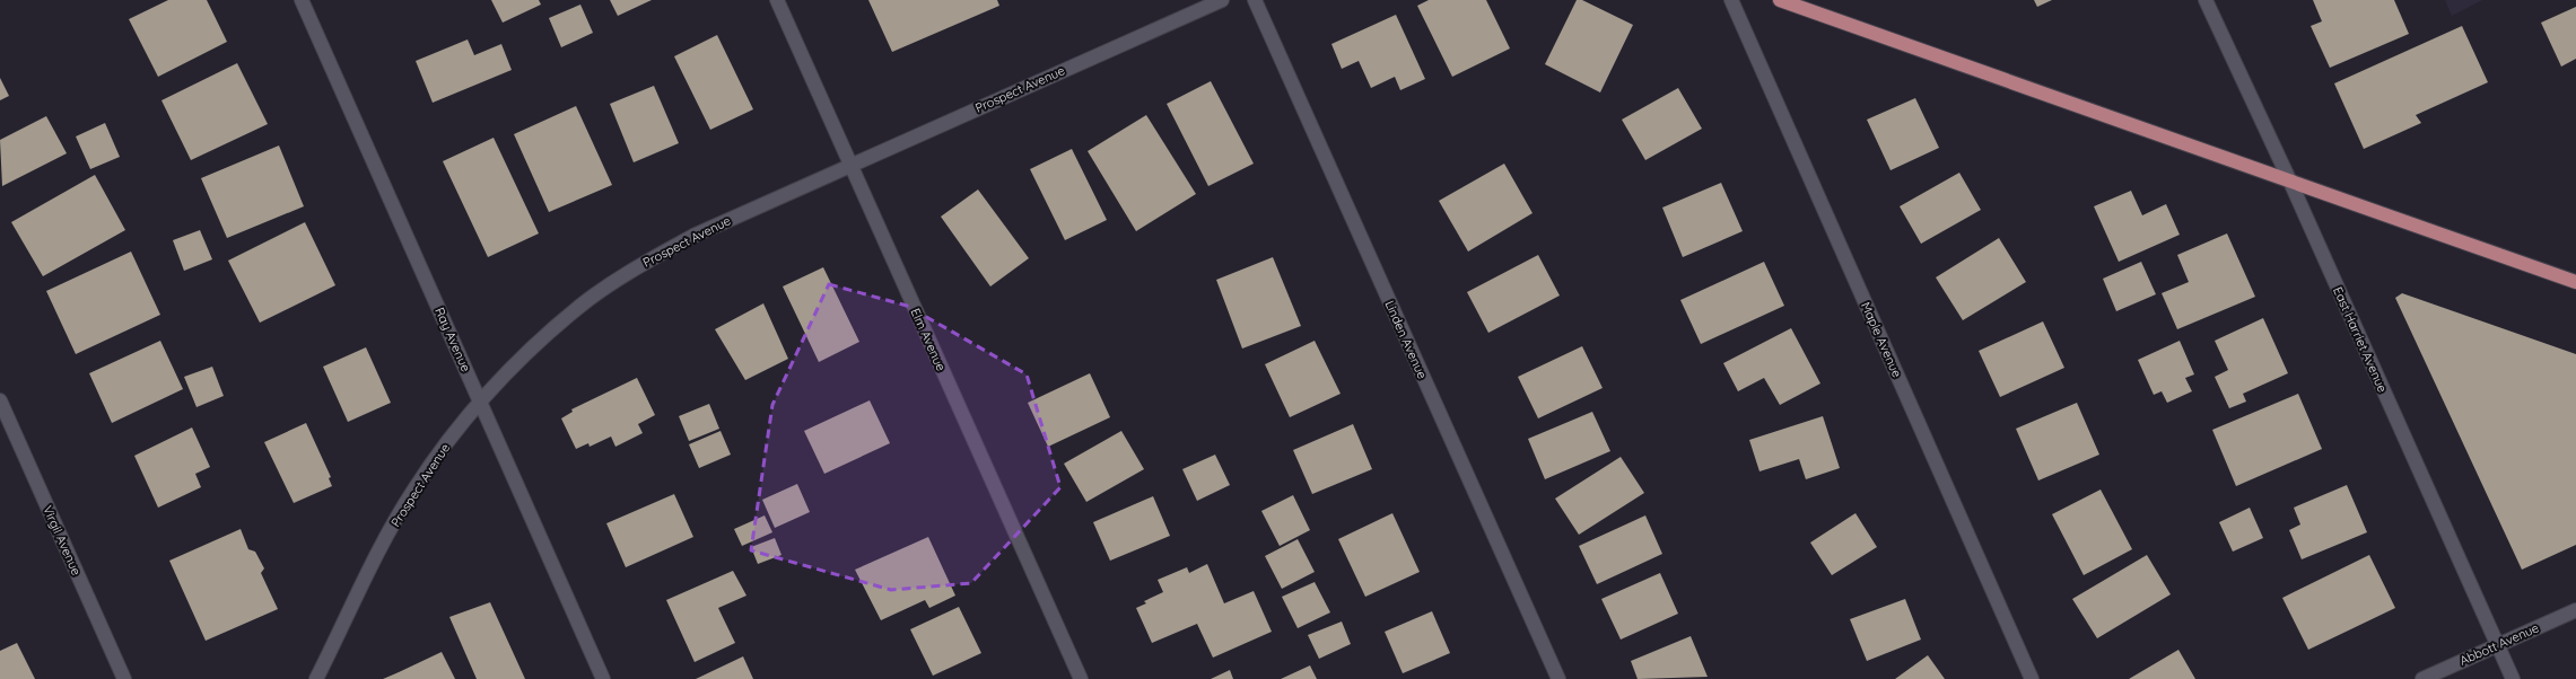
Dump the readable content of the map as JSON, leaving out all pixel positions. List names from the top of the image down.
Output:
{
  "streets": {
    "street": [
      "Prospect Avenue",
      "Ray Avenue",
      "Elm Avenue",
      "Linden Avenue",
      "Maple Avenue",
      "East Harriet Avenue",
      "Virgil Avenue",
      "Abbott Avenue"
    ]
  },
  "crossings": [
    ["Prospect Avenue", "Ray Avenue"],
    ["Prospect Avenue", "Elm Avenue"],
    ["East Harriet Avenue", "Abbott Avenue"]
  ]
}
